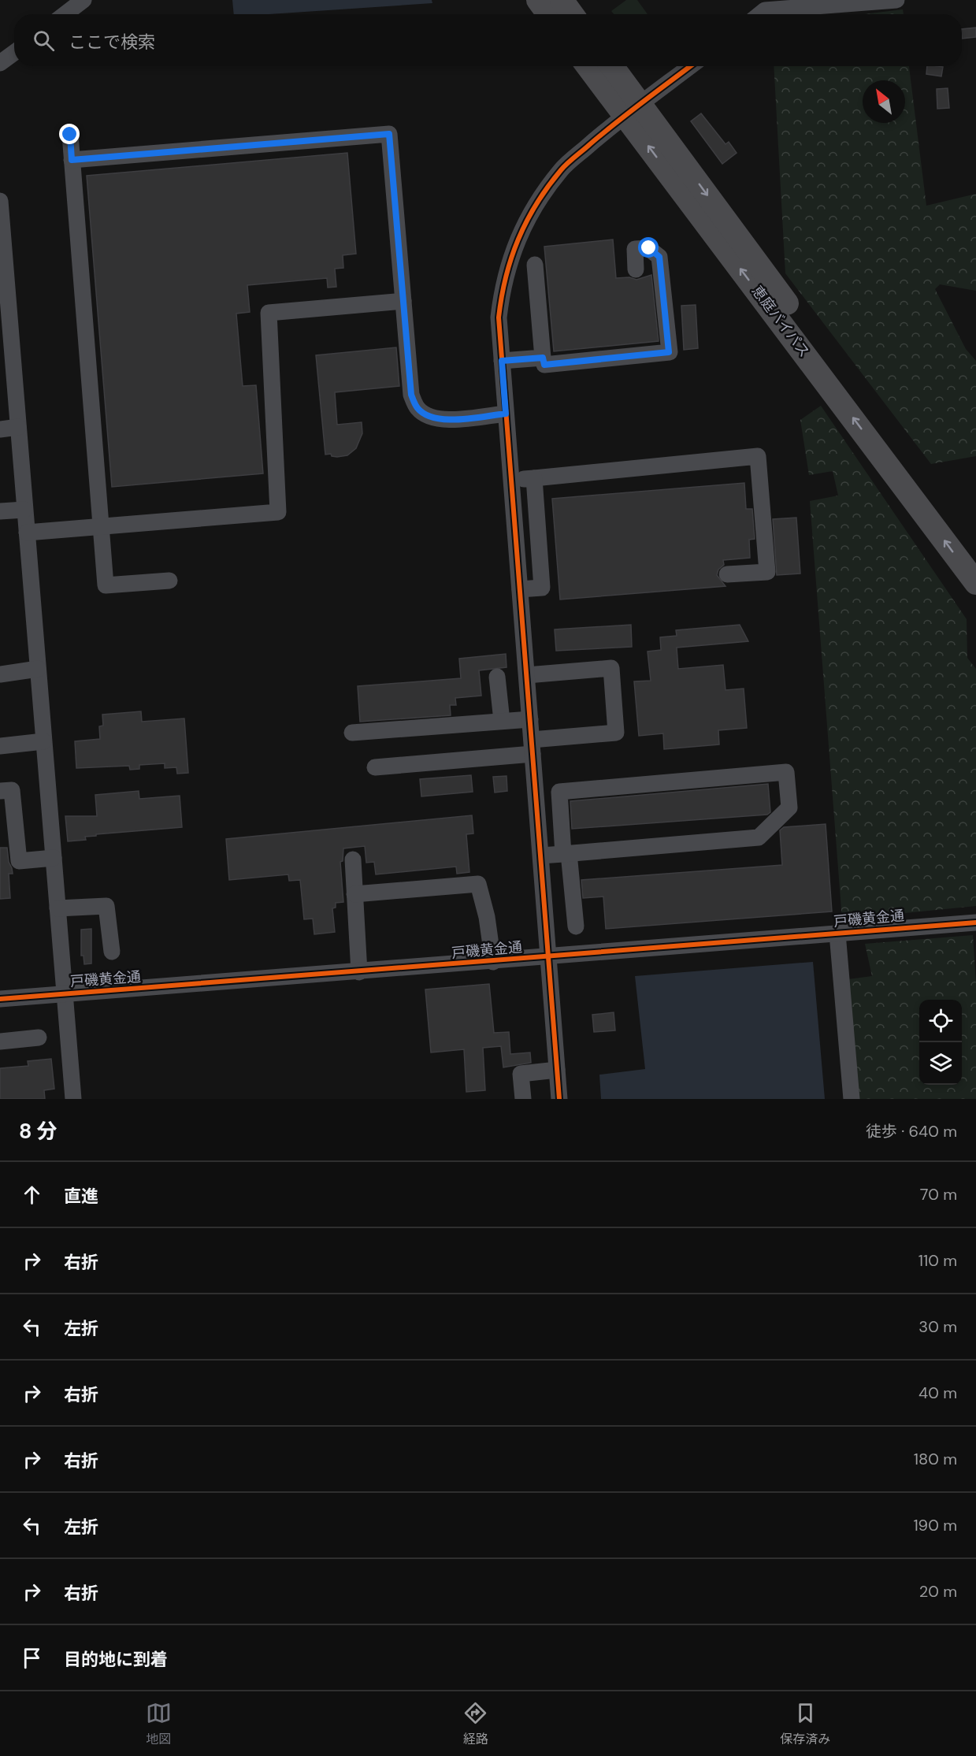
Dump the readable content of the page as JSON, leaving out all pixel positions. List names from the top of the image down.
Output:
{
  "streets": {
    "highway": ["恵庭バイパス"],
    "street": ["戸磯黄金通"]
  },
  "north": "top left",
  "page": {
    "search": "ここで検索",
    "heading": ["8 分", "徒歩 · 640 m"],
    "list": [
      ["直進", "70 m"],
      ["右折", "110 m"],
      ["左折", "30 m"],
      ["右折", "40 m"],
      ["右折", "180 m"],
      ["左折", "190 m"],
      ["右折", "20 m"],
      "目的地に到着"
    ],
    "nav": ["地図", "経路", "保存済み"]
  }
}
